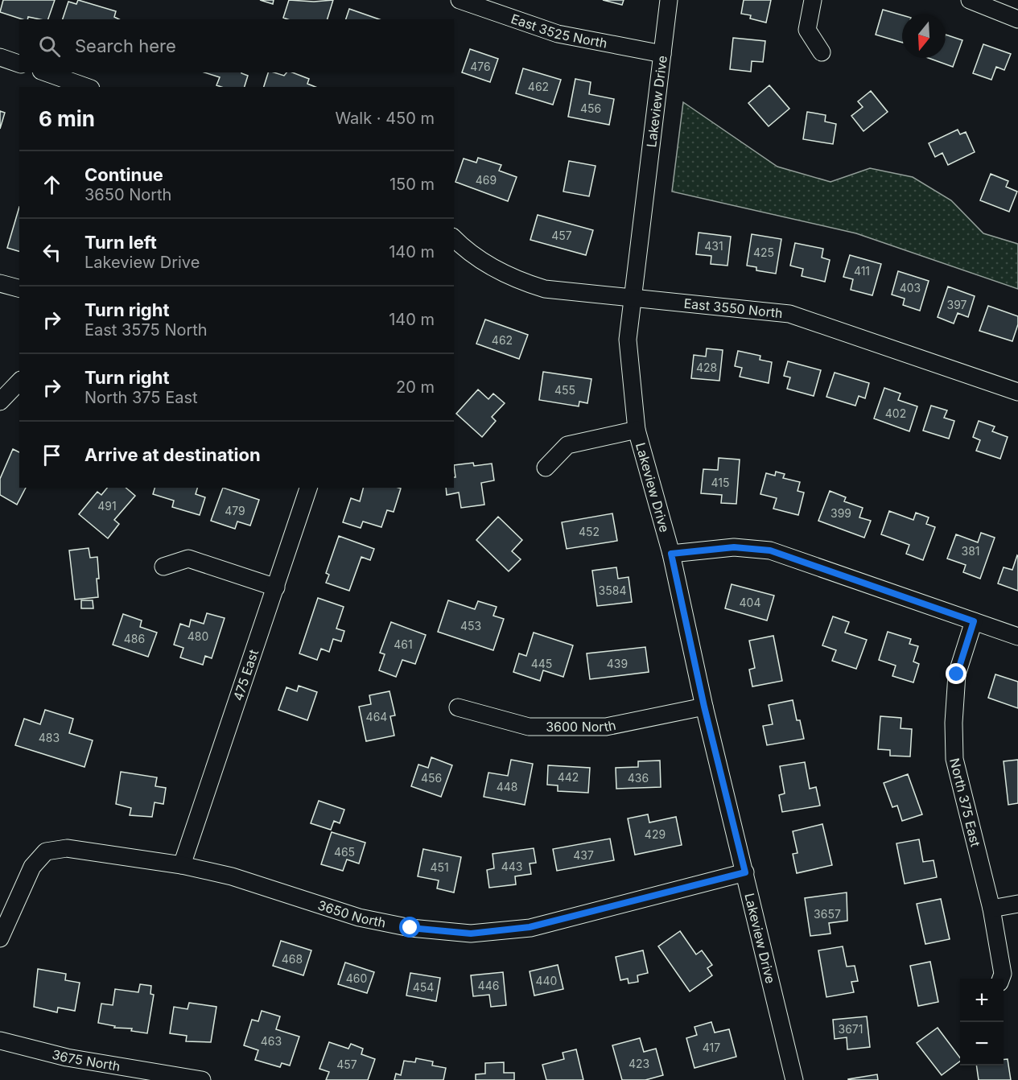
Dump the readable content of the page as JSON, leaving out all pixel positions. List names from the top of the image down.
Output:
{
  "streets": {
    "street": [
      "East 3525 North",
      "Lakeview Drive",
      "East 3550 North",
      "475 East",
      "3600 North",
      "North 375 East",
      "3650 North",
      "3675 North"
    ]
  },
  "crossings": [
    ["East 3525 North", "Lakeview Drive"],
    ["Lakeview Drive", "East 3550 North"],
    ["Lakeview Drive", "3600 North"],
    ["Lakeview Drive", "3650 North"],
    ["475 East", "3650 North"]
  ],
  "house_numbers": [
    "476",
    "462",
    "456",
    "469",
    "457",
    "431",
    "425",
    "411",
    "403",
    "397",
    "462",
    "428",
    "455",
    "402",
    "415",
    "491",
    "479",
    "399",
    "452",
    "381",
    "3584",
    "404",
    "453",
    "480",
    "486",
    "461",
    "445",
    "439",
    "464",
    "483",
    "442",
    "456",
    "436",
    "448",
    "429",
    "465",
    "437",
    "443",
    "451",
    "3657",
    "468",
    "460",
    "440",
    "446",
    "454",
    "3671",
    "463",
    "417",
    "423",
    "457"
  ],
  "north": "bottom",
  "page": {
    "search": "Search here",
    "heading": ["6 min", "Walk · 450 m"],
    "list": [
      ["Continue", "3650 North", "150 m"],
      ["Turn left", "Lakeview Drive", "140 m"],
      ["Turn right", "East 3575 North", "140 m"],
      ["Turn right", "North 375 East", "20 m"],
      "Arrive at destination"
    ],
    "map_buttons": ["+", "−"]
  }
}
